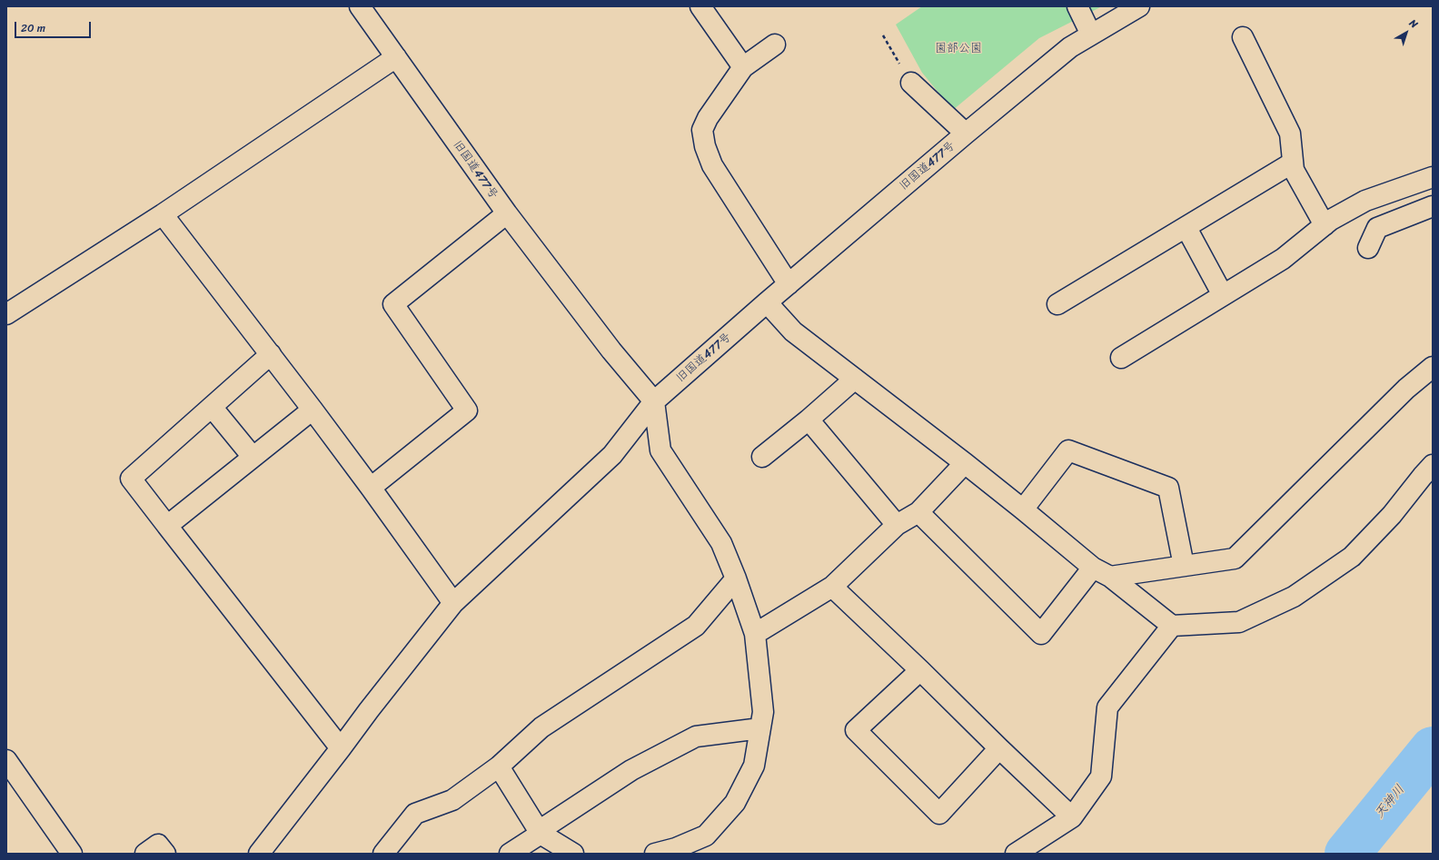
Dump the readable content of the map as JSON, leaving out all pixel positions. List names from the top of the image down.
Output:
{
  "streets": {
    "street": ["旧国道477号"]
  },
  "water": ["天神川"],
  "parks": ["園部公園"],
  "scale_bar": "20 m",
  "north": "top right"
}
